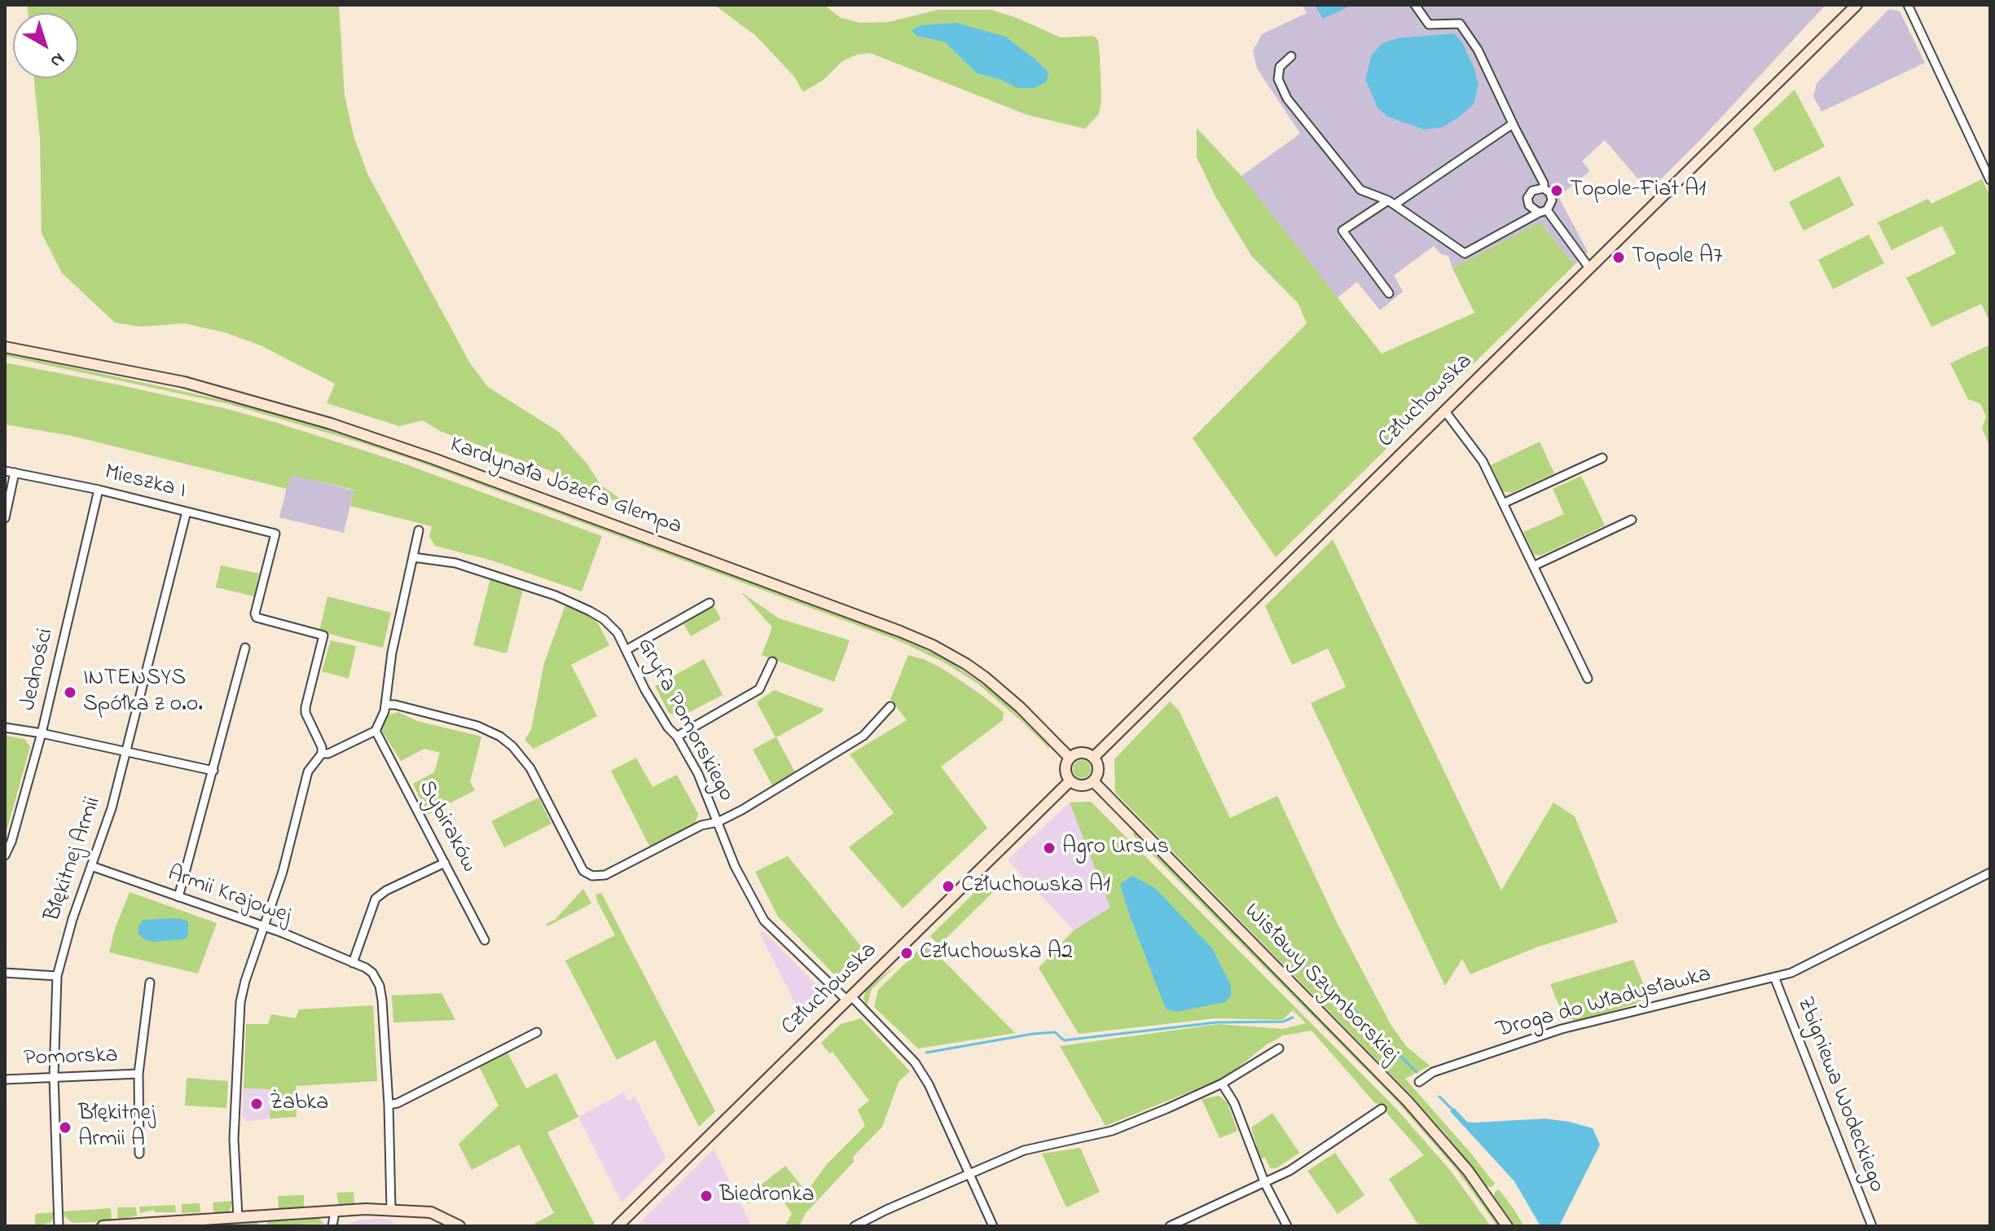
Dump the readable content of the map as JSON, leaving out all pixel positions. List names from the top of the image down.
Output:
{
  "streets": {
    "main road": ["Człuchowska", "Kardynała Józefa Glempa", "Wisławy Szymborskiej"],
    "street": [
      "Mieszka I",
      "Jedności",
      "Gryfa Pomorskiego",
      "Sybiraków",
      "Błękitnej Armii",
      "Armii Krajowej",
      "Droga do Władysławka",
      "Pomorska",
      "Zbigniewa Wodeckiego"
    ]
  },
  "crossings": [
    ["Człuchowska", "Kardynała Józefa Glempa"],
    ["Człuchowska", "Gryfa Pomorskiego"],
    ["Człuchowska", "Wisławy Szymborskiej"],
    ["Mieszka I", "Jedności"],
    ["Mieszka I", "Błękitnej Armii"],
    ["Kardynała Józefa Glempa", "Wisławy Szymborskiej"],
    ["Błękitnej Armii", "Armii Krajowej"],
    ["Błękitnej Armii", "Pomorska"],
    ["Droga do Władysławka", "Zbigniewa Wodeckiego"]
  ],
  "places": [
    "Topole-Fiat A1",
    "Topole A7",
    "INTENSYS Spółka z o.o.",
    "Agro Ursus",
    "Człuchowska A1",
    "Człuchowska A2",
    "Żabka",
    "Błękitnej Armii A",
    "Biedronka"
  ],
  "north": "bottom right"
}
